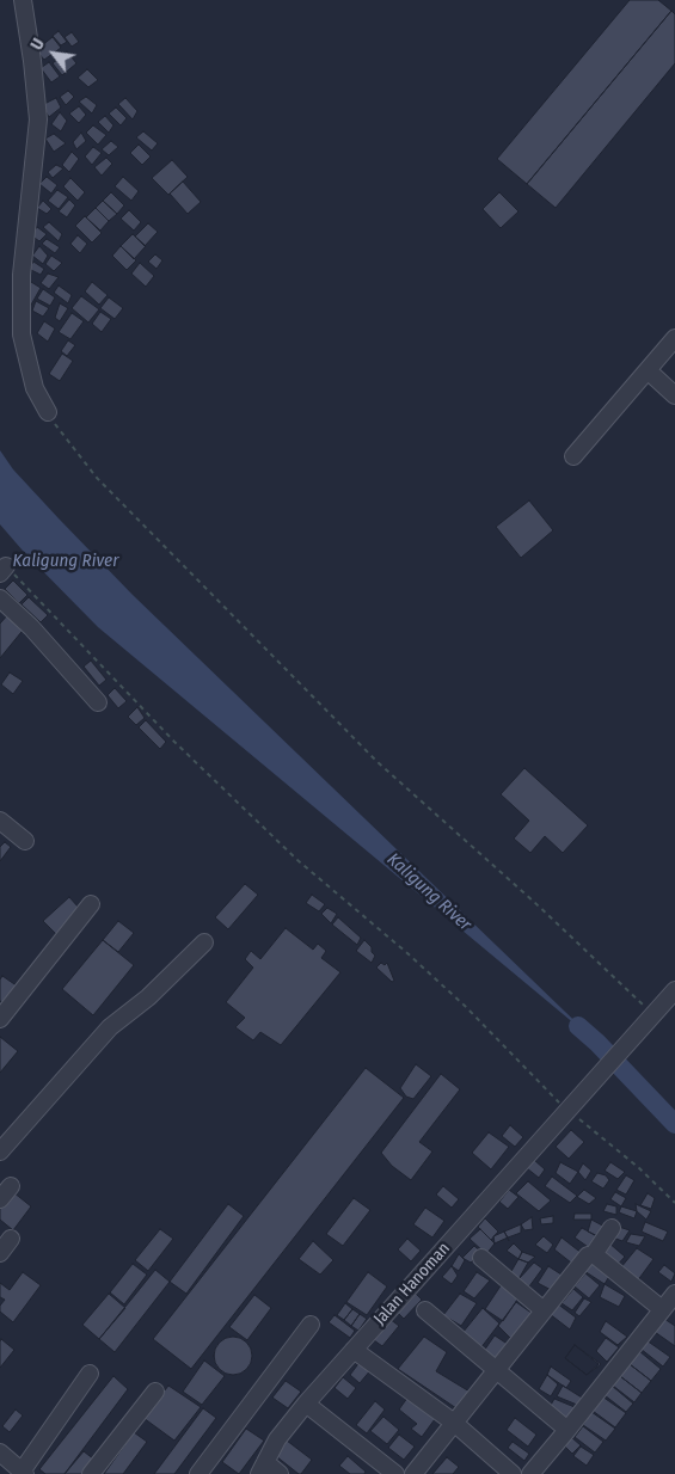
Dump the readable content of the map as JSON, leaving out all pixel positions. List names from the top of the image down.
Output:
{
  "streets": {
    "street": ["Jalan Hanoman"]
  },
  "water": ["Kaligung River"],
  "north": "top left"
}
